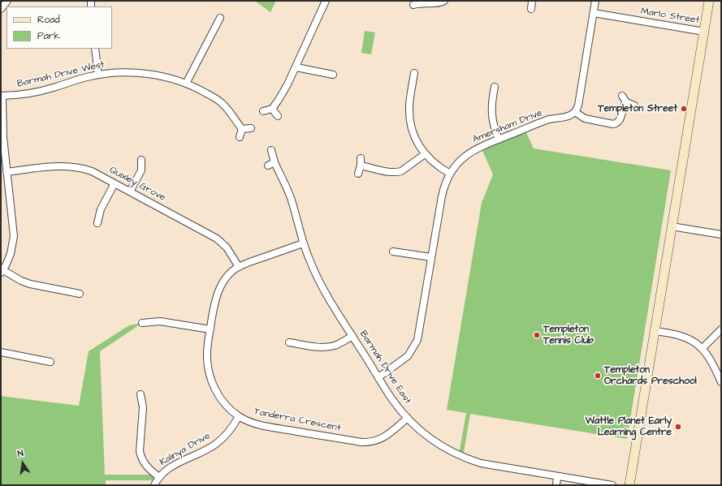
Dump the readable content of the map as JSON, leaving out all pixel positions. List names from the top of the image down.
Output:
{
  "streets": {
    "street": [
      "Marlo Street",
      "Barmah Drive West",
      "Amersham Drive",
      "Quixley Grove",
      "Barmah Drive East",
      "Tanderra Crescent",
      "Kalinya Drive"
    ]
  },
  "crossings": [
    ["Amersham Drive", "Barmah Drive East"],
    ["Quixley Grove", "Tanderra Crescent"],
    ["Barmah Drive East", "Tanderra Crescent"],
    ["Tanderra Crescent", "Kalinya Drive"]
  ],
  "places": [
    "Templeton Street",
    "Templeton Tennis Club",
    "Templeton Orchards Preschool",
    "Wattle Planet Early Learning Centre"
  ],
  "legend": ["Road", "Park"],
  "north": "top"
}
